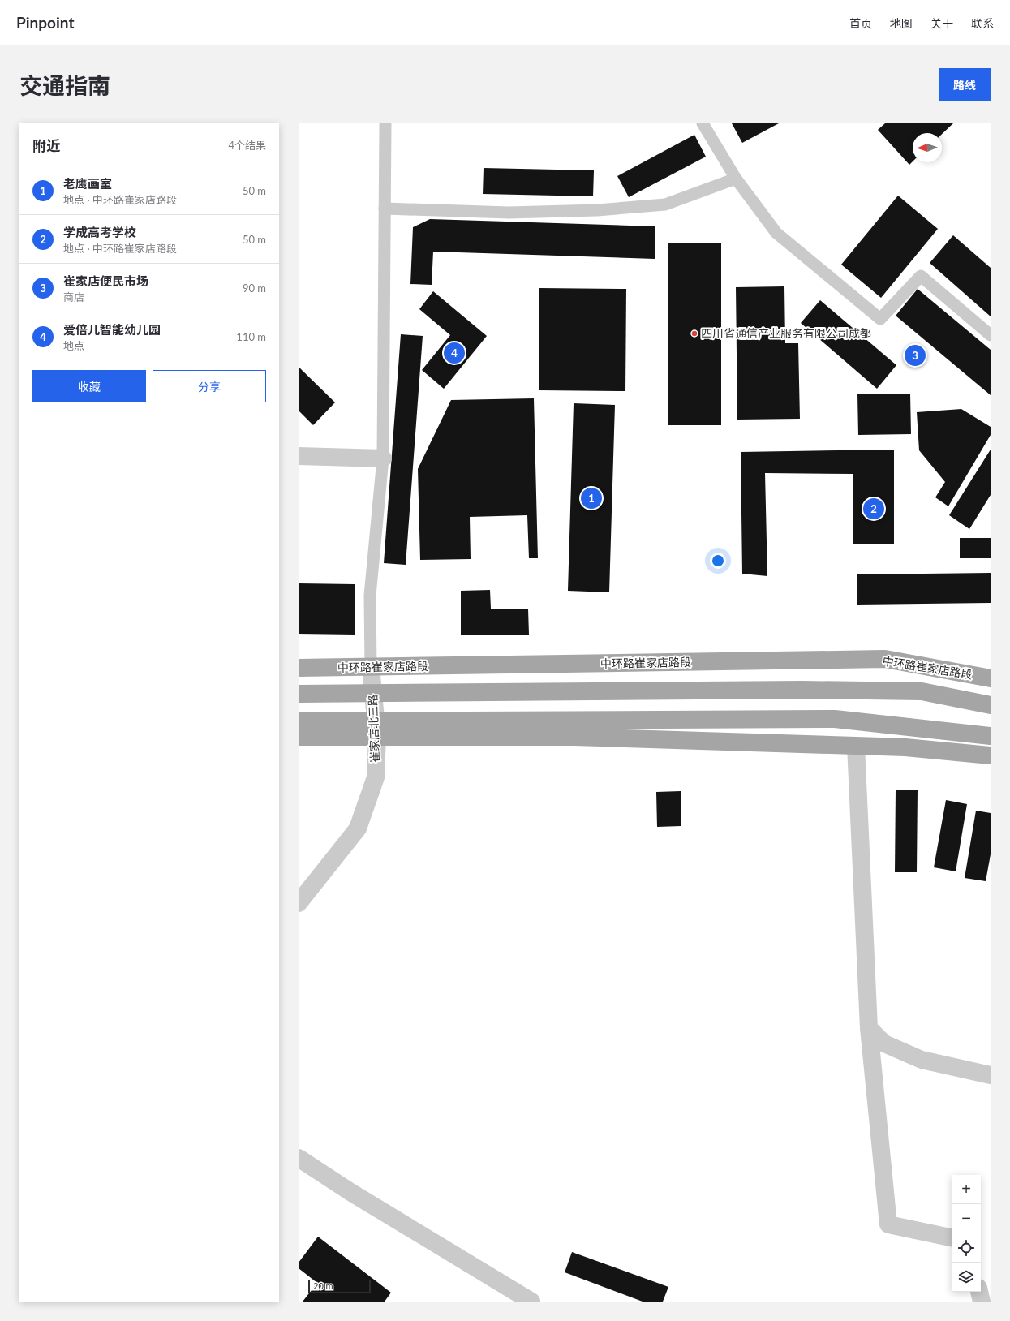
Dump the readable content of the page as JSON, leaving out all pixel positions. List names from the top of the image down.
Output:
{
  "streets": {
    "main road": ["中环路崔家店路段"],
    "street": ["崔家店北三路"]
  },
  "crossings": [
    ["中环路崔家店路段", "崔家店北三路"]
  ],
  "places": ["四川省通信产业服务有限公司成都"],
  "scale_bar": "20 m",
  "north": "left",
  "page": {
    "header": "Pinpoint",
    "nav": [
      "首页",
      "地图",
      "关于",
      "联系"
    ],
    "title": "交通指南",
    "buttons": [
      "路线",
      ["收藏", "分享"]
    ],
    "heading": ["附近", "4个结果"],
    "list": [
      {
        "mark": "1",
        "name": "老鹰画室",
        "note": "地点 · 中环路崔家店路段",
        "value": "50 m"
      },
      {
        "mark": "2",
        "name": "学成高考学校",
        "note": "地点 · 中环路崔家店路段",
        "value": "50 m"
      },
      {
        "mark": "3",
        "name": "崔家店便民市场",
        "note": "商店",
        "value": "90 m"
      },
      {
        "mark": "4",
        "name": "爱倍儿智能幼儿园",
        "note": "地点",
        "value": "110 m"
      }
    ],
    "pins": [
      "4",
      "3",
      "1",
      "2"
    ],
    "map_buttons": ["+", "−"],
    "scale": "20 m"
  }
}
